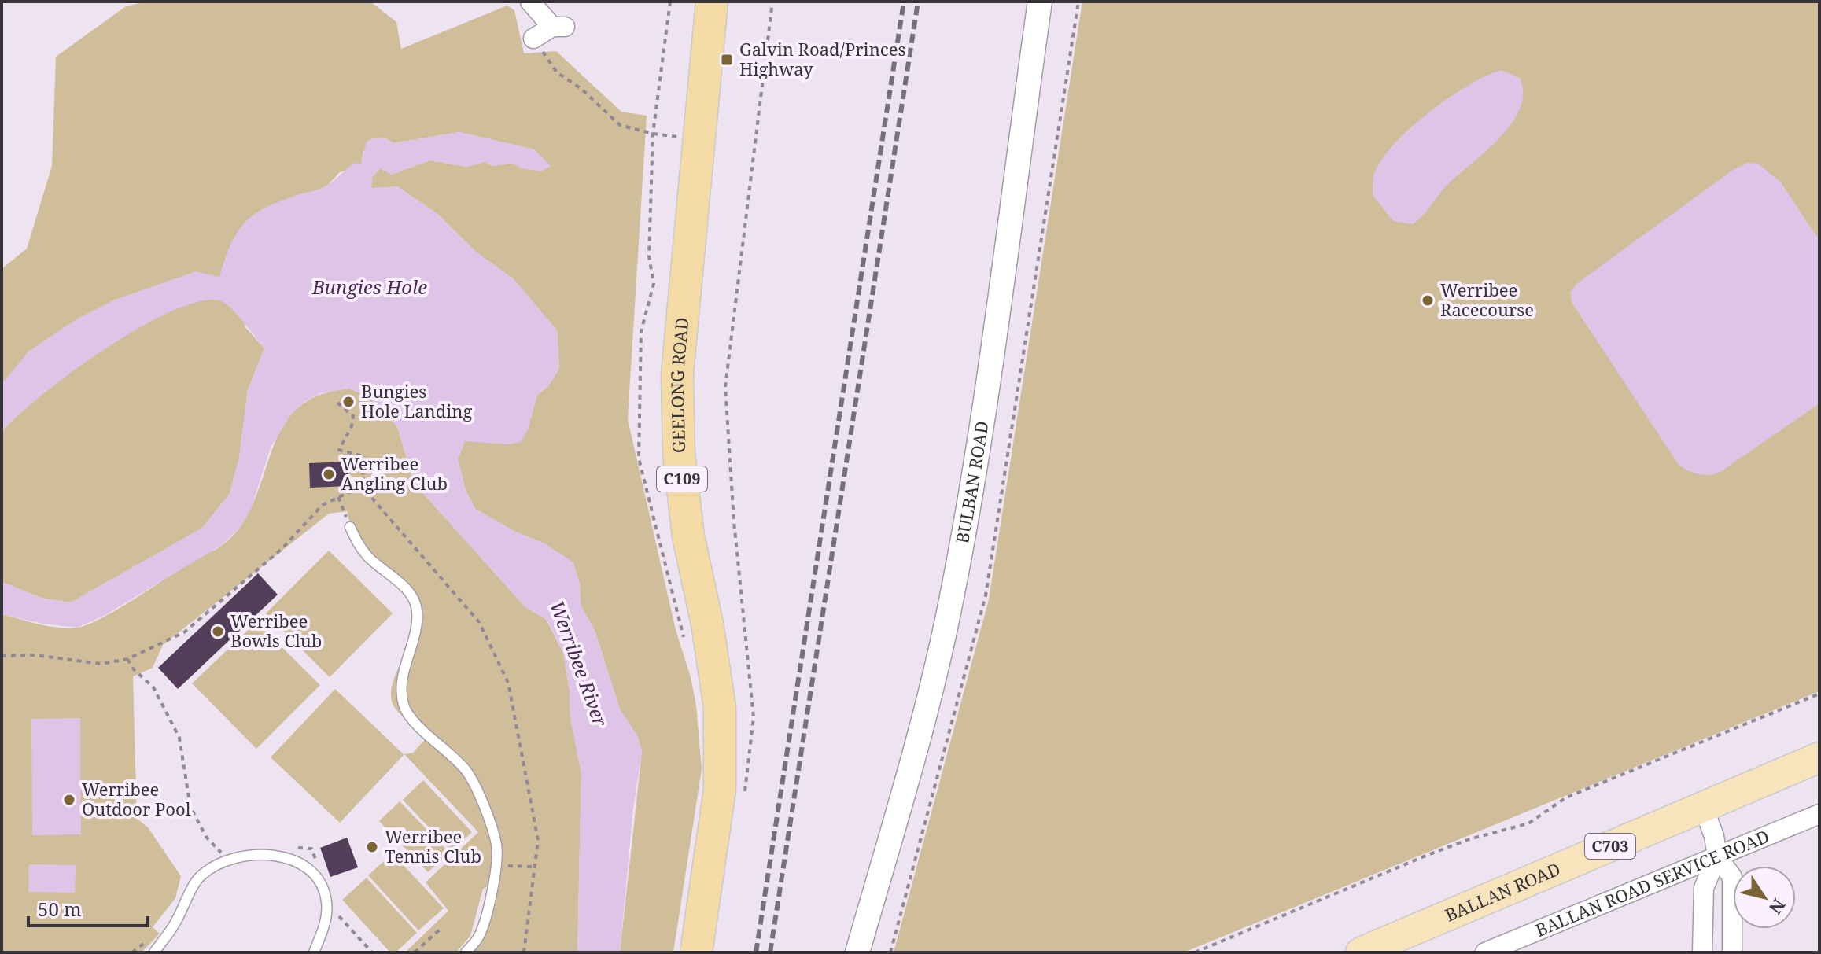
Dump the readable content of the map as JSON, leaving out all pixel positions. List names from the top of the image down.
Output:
{
  "streets": {
    "highway": ["GEELONG ROAD", "C109"],
    "main road": ["C703", "BALLAN ROAD"],
    "street": ["BULBAN ROAD", "BALLAN ROAD SERVICE ROAD"]
  },
  "water": ["Bungies Hole", "Werribee River"],
  "places": {
    "transit": ["Galvin Road/Princes Highway"],
    "other": [
      "Werribee Racecourse",
      "Bungies Hole Landing",
      "Werribee Angling Club",
      "Werribee Bowls Club",
      "Werribee Outdoor Pool",
      "Werribee Tennis Club"
    ]
  },
  "scale_bar": "50 m",
  "north": "bottom right"
}
